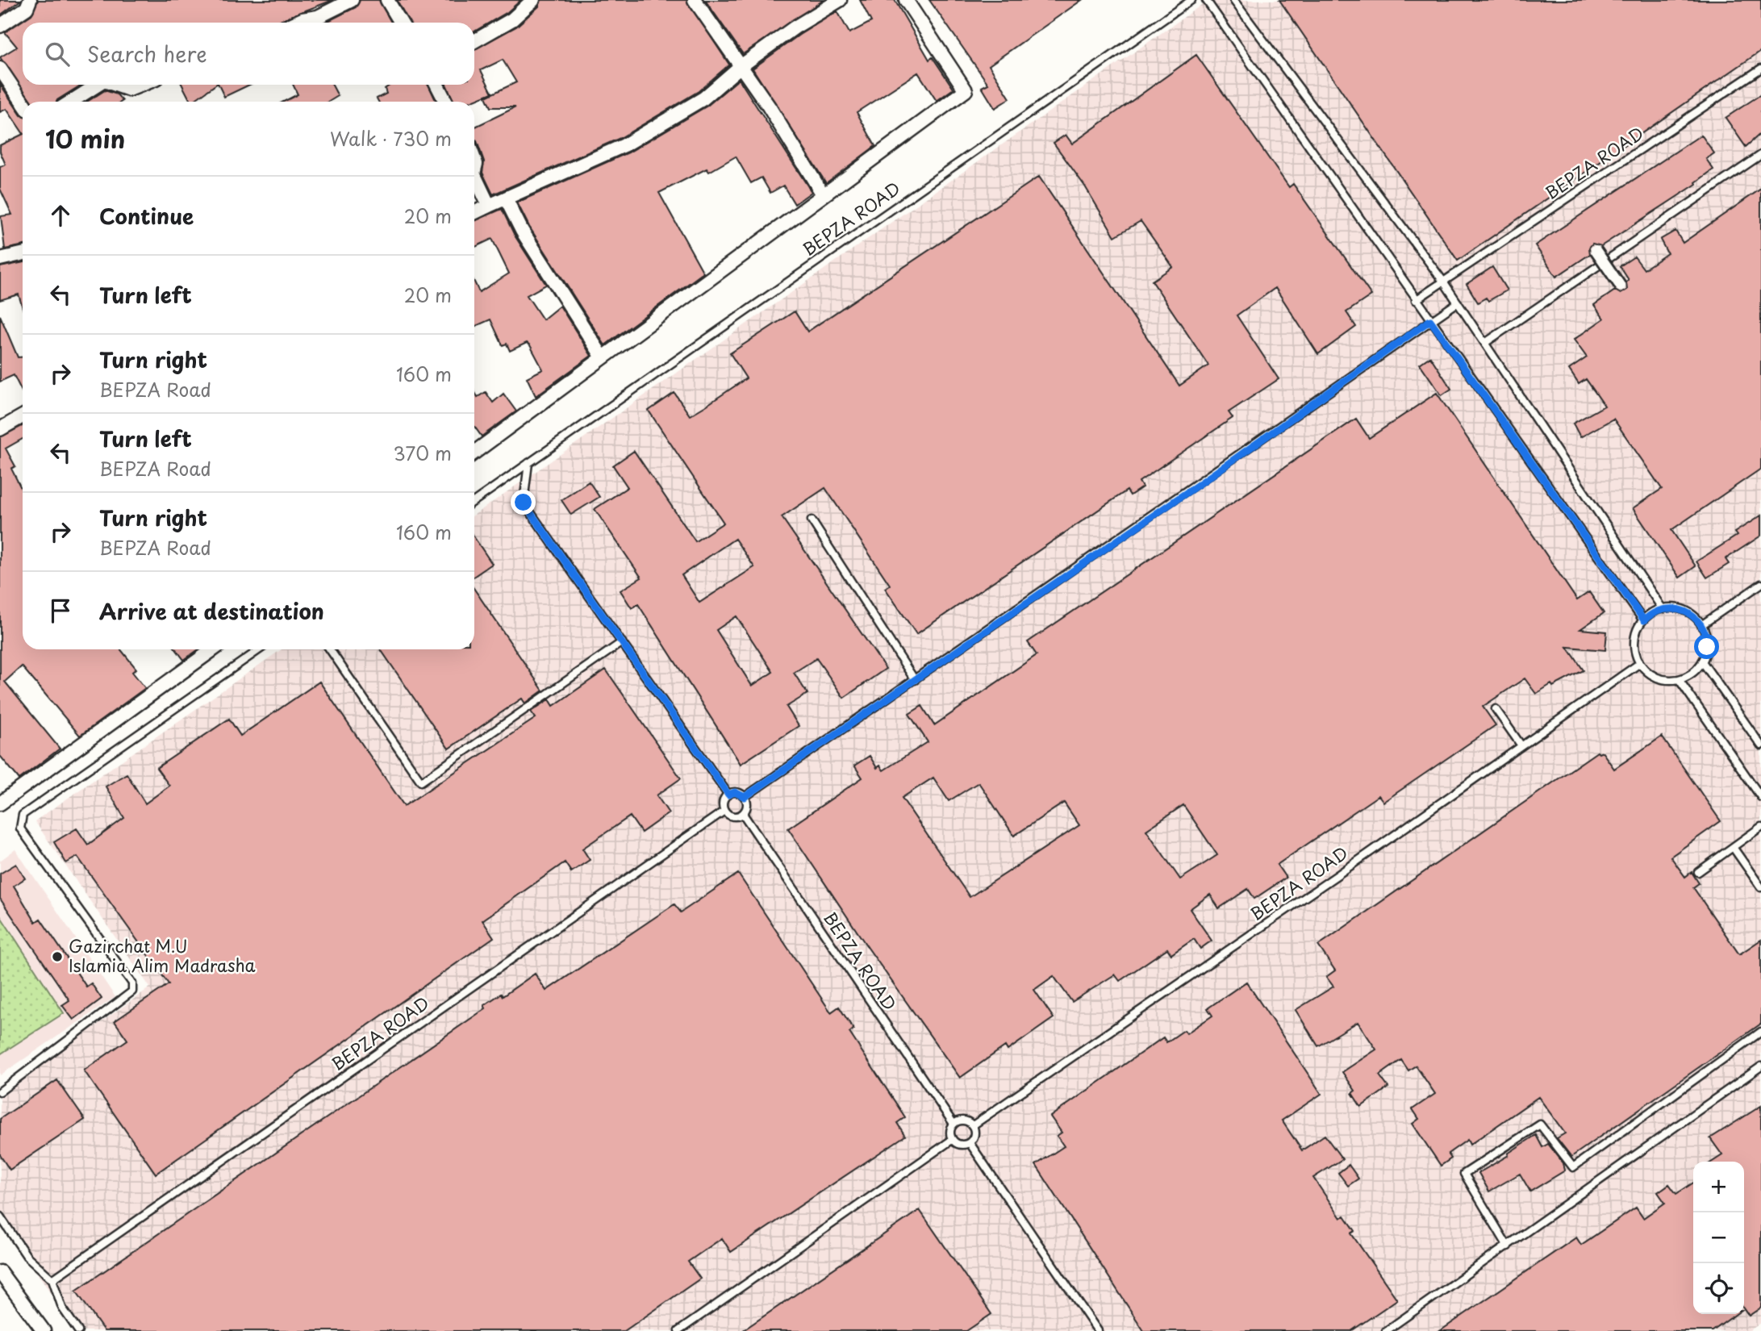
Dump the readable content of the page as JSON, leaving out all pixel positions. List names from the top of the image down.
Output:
{
  "streets": {
    "lane": ["BEPZA ROAD"]
  },
  "places": ["Gazirchat M.U Islamia Alim Madrasha"],
  "page": {
    "search": "Search here",
    "heading": ["10 min", "Walk · 730 m"],
    "list": [
      ["Continue", "20 m"],
      ["Turn left", "20 m"],
      ["Turn right", "BEPZA Road", "160 m"],
      ["Turn left", "BEPZA Road", "370 m"],
      ["Turn right", "BEPZA Road", "160 m"],
      "Arrive at destination"
    ],
    "map_buttons": ["+", "−"]
  }
}
